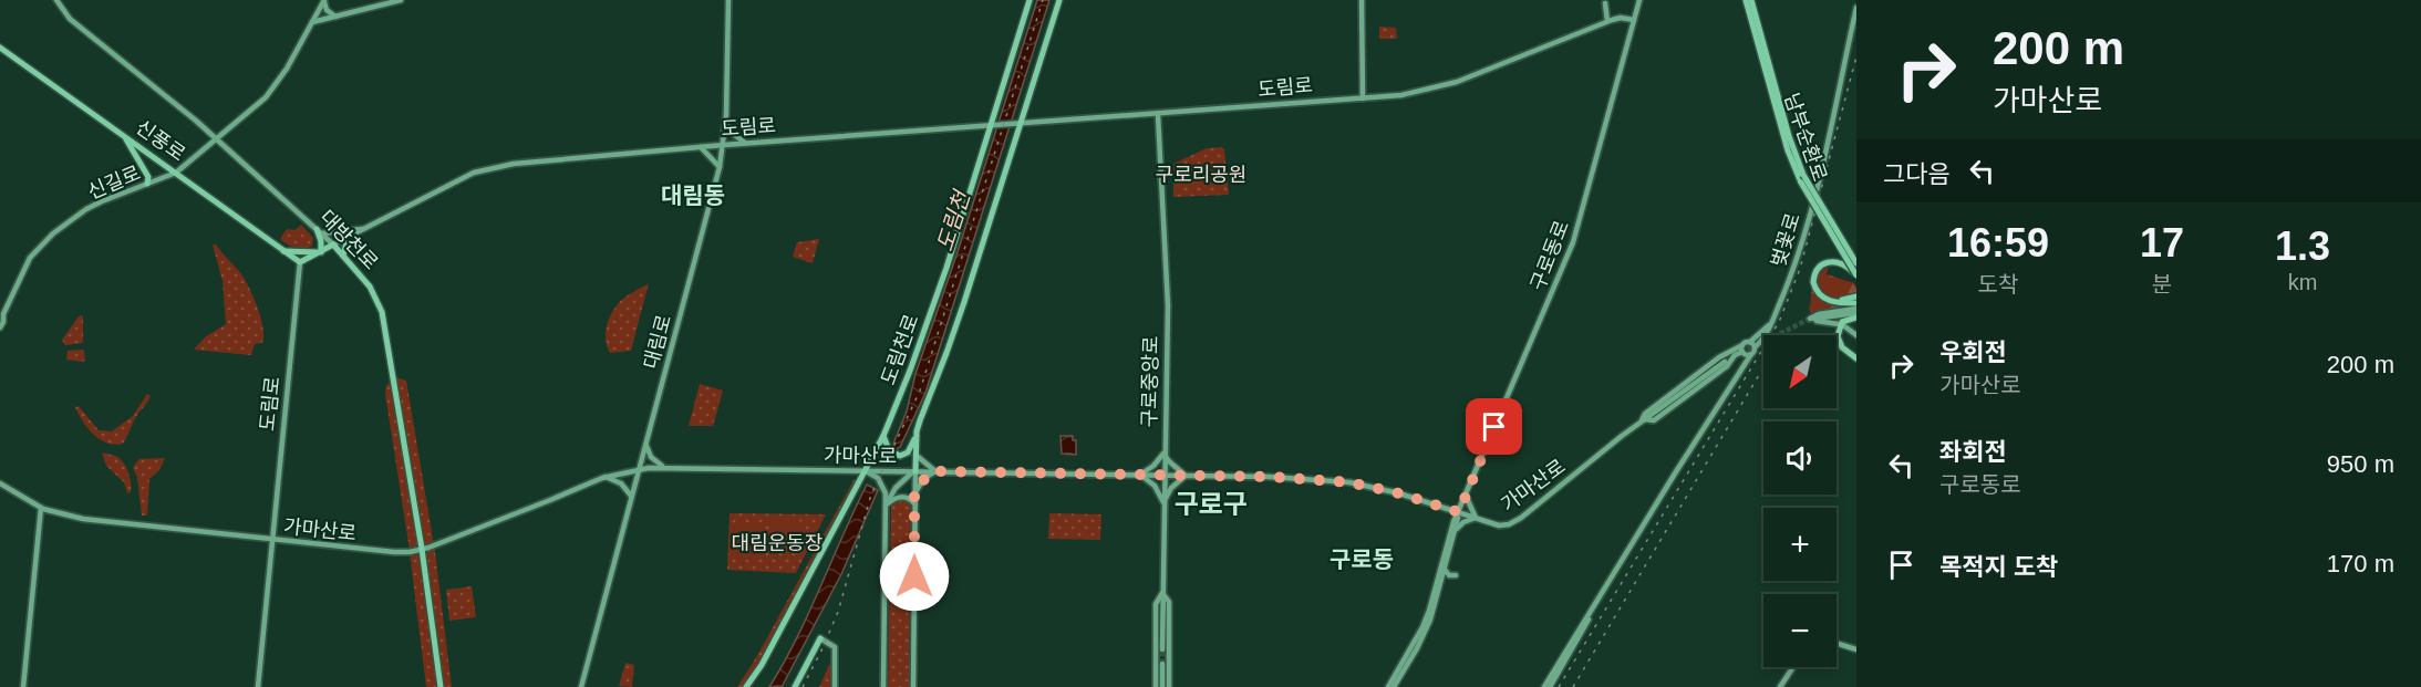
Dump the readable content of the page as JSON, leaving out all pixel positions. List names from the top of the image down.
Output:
{
  "streets": {
    "main road": [
      "도림로",
      "남부순환로",
      "신풍로",
      "신길로",
      "대방천로",
      "벚꽃로",
      "구로동로",
      "대림로",
      "도림천로",
      "구로중앙로",
      "가마산로"
    ]
  },
  "crossings": [
    ["도림로", "신풍로"],
    ["도림로", "대방천로"],
    ["도림로", "구로동로"],
    ["도림로", "대림로"],
    ["도림로", "도림천로"],
    ["도림로", "구로중앙로"],
    ["도림로", "가마산로"],
    ["신풍로", "신길로"],
    ["신길로", "대방천로"],
    ["대방천로", "가마산로"],
    ["벚꽃로", "가마산로"],
    ["구로동로", "가마산로"],
    ["대림로", "가마산로"],
    ["도림천로", "가마산로"],
    ["구로중앙로", "가마산로"]
  ],
  "districts": ["대림동", "구로구", "구로동"],
  "water": ["도림천"],
  "parks": ["구로리공원", "대림운동장"],
  "north": "bottom left",
  "page": {
    "turn": ["200 m", "가마산로"],
    "then": "그다음",
    "eta": [
      "16:59",
      "도착",
      "17",
      "분",
      "1.3",
      "km"
    ],
    "list": [
      {
        "name": "우회전",
        "note": "가마산로",
        "value": "200 m"
      },
      {
        "name": "좌회전",
        "note": "구로동로",
        "value": "950 m"
      },
      {
        "name": "목적지 도착",
        "value": "170 m"
      }
    ],
    "map_buttons": ["+", "−"]
  }
}
